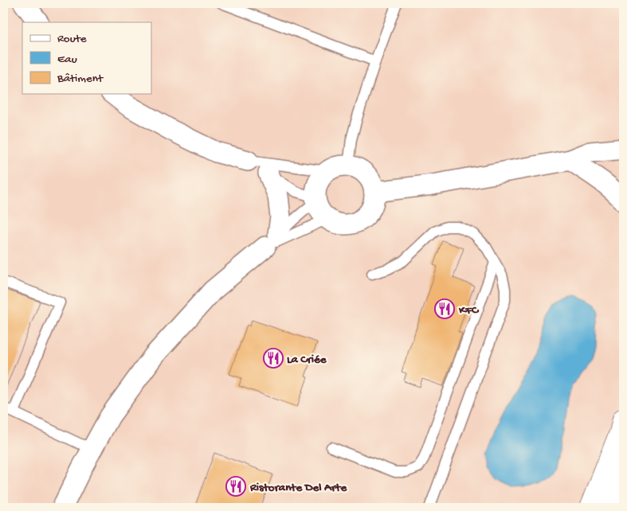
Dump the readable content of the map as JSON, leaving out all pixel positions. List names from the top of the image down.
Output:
{
  "places": {
    "restaurant": ["KFC", "La Criée", "Ristorante Del Arte"]
  },
  "legend": ["Route", "Eau", "Bâtiment"]
}
